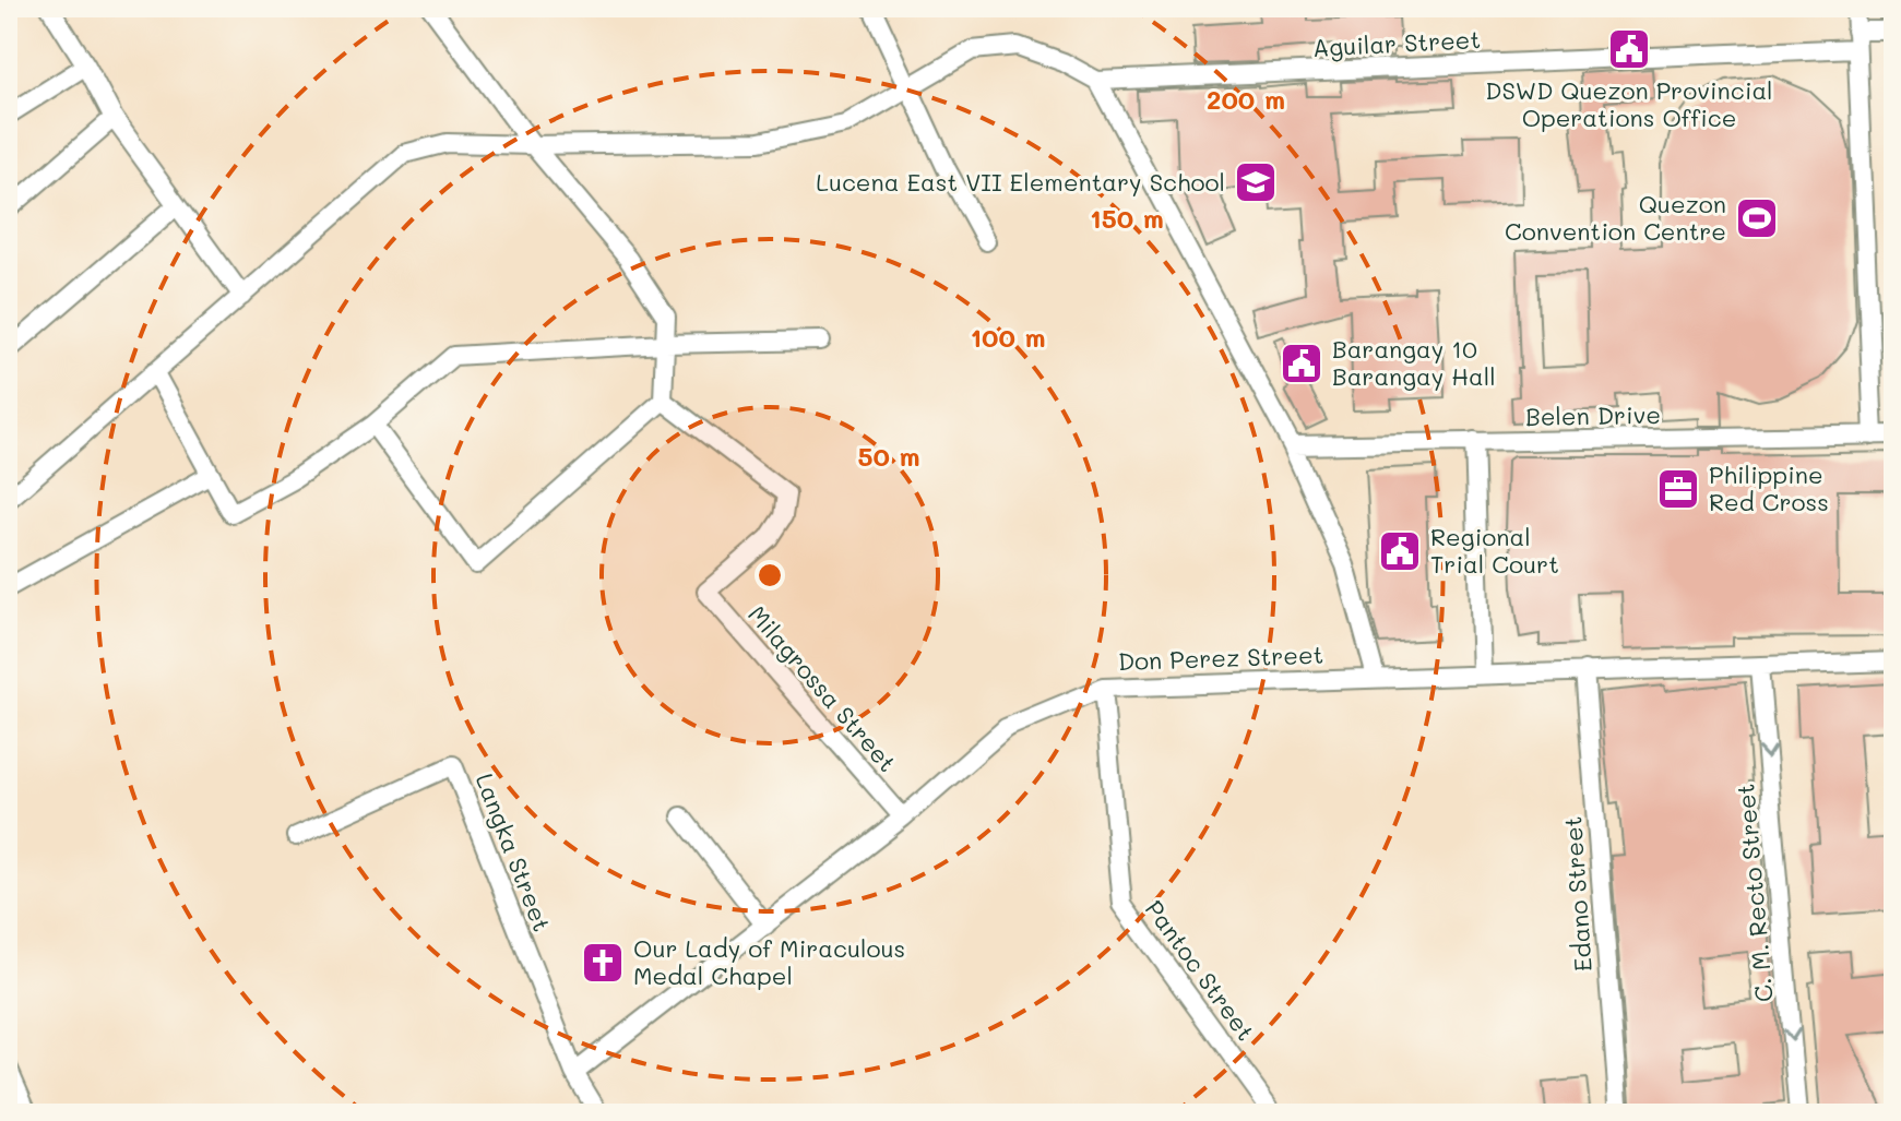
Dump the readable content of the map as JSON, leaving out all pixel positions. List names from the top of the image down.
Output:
{
  "streets": {
    "street": [
      "Aguilar Street",
      "Belen Drive",
      "Don Perez Street",
      "Milagrossa Street",
      "Langka Street",
      "C. M. Recto Street",
      "Edano Street",
      "Pantoc Street"
    ]
  },
  "crossings": [
    ["Don Perez Street", "Milagrossa Street"],
    ["Don Perez Street", "Langka Street"],
    ["Don Perez Street", "C. M. Recto Street"],
    ["Don Perez Street", "Edano Street"],
    ["Don Perez Street", "Pantoc Street"]
  ],
  "one_way": ["C. M. Recto Street"],
  "places": {
    "public building": ["DSWD Quezon Provincial Operations Office", "Barangay 10 Barangay Hall", "Regional Trial Court"],
    "school or university": ["Lucena East VII Elementary School"],
    "sports": ["Quezon Convention Centre"],
    "office": ["Philippine Red Cross"],
    "church": ["Our Lady of Miraculous Medal Chapel"]
  },
  "rings": [
    "200 m",
    "150 m",
    "100 m",
    "50 m"
  ]
}
